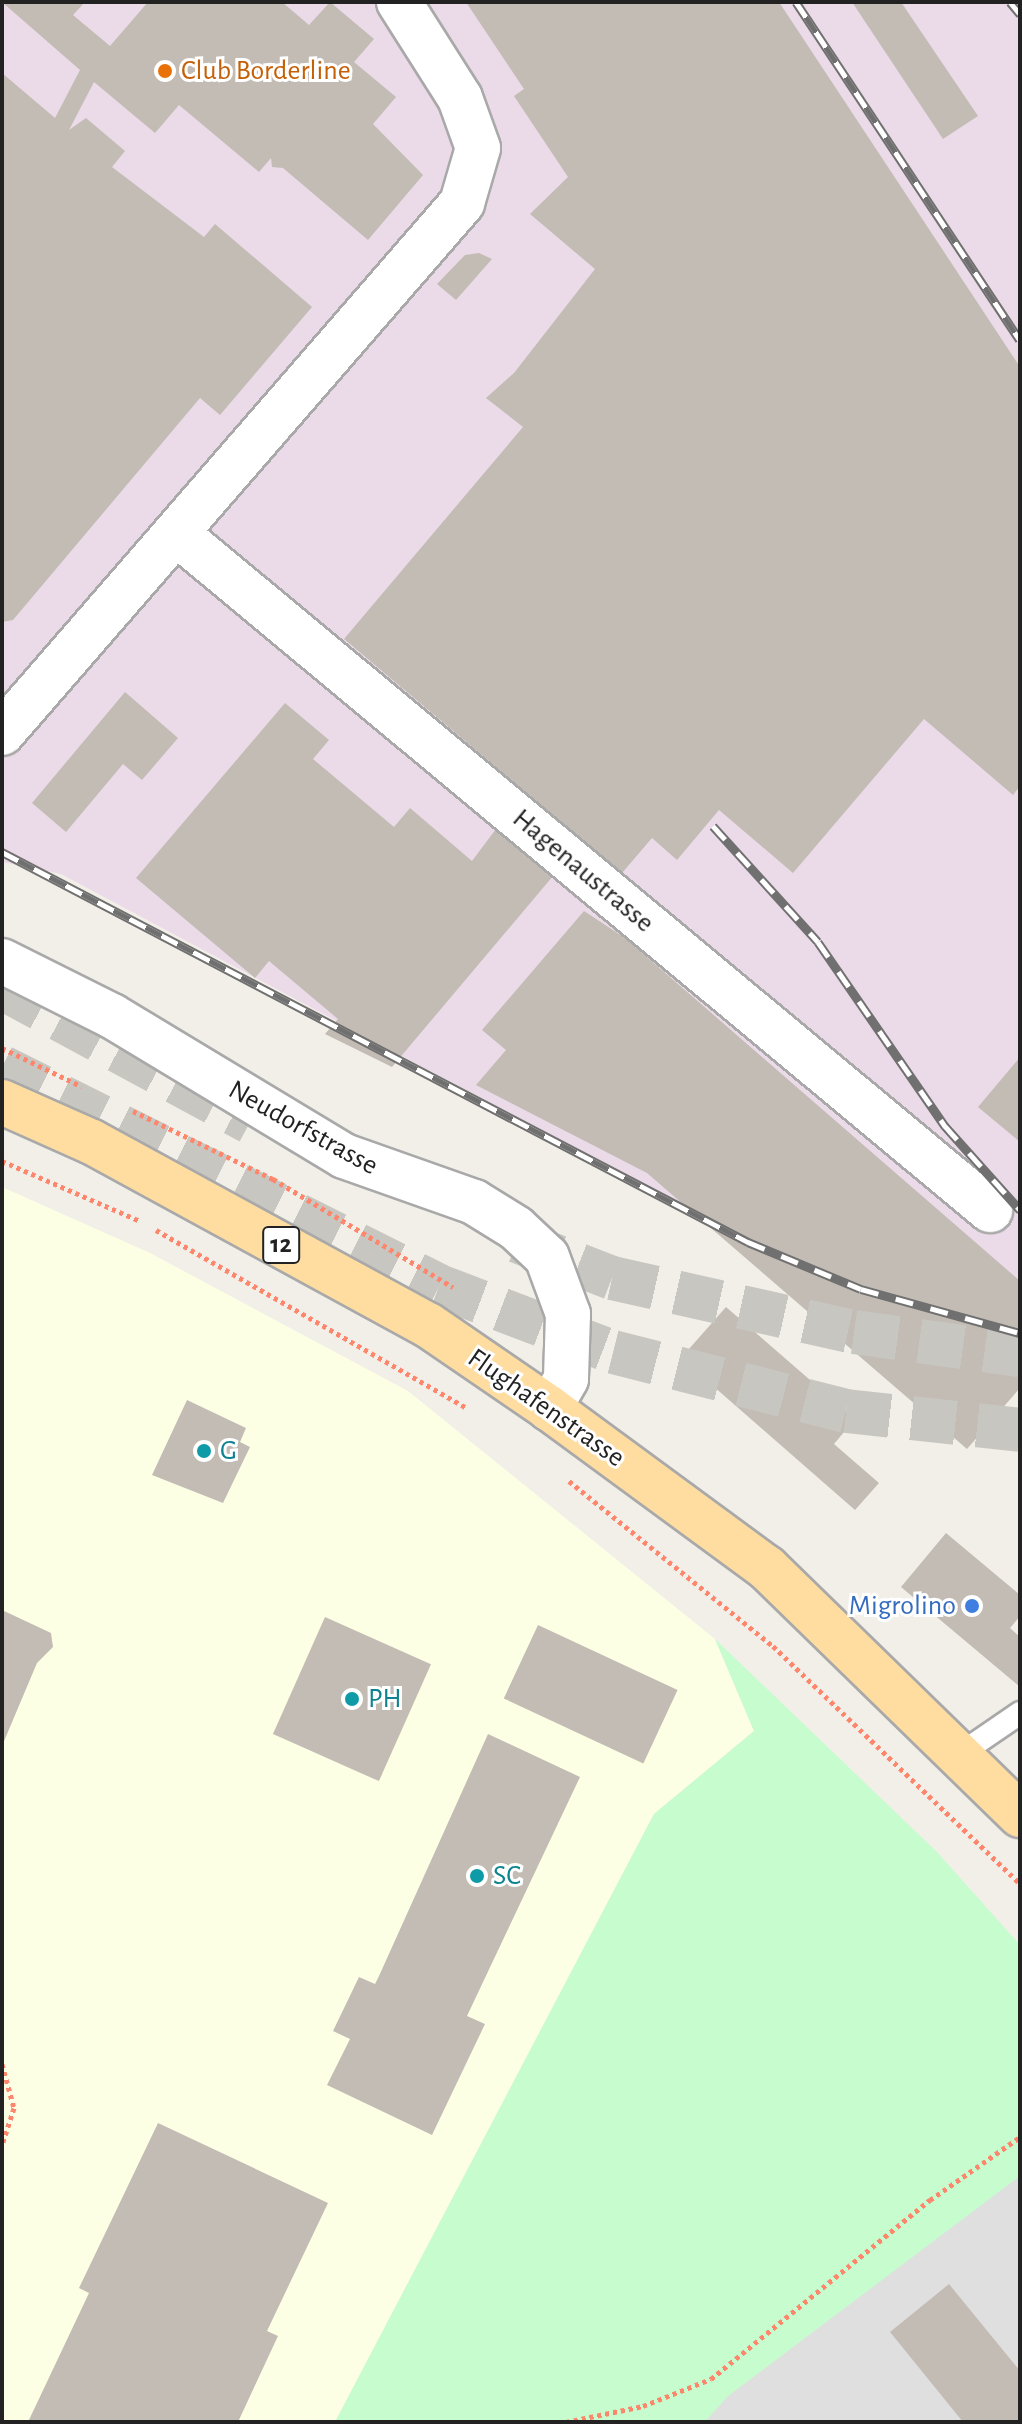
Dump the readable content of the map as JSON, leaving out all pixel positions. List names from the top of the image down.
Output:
{
  "streets": {
    "main road": ["12", "Flughafenstrasse"],
    "street": ["Hagenaustrasse", "Neudorfstrasse"]
  },
  "crossings": [
    ["Neudorfstrasse", "Flughafenstrasse"]
  ],
  "places": [
    "Club Borderline",
    "G",
    "Migrolino",
    "PH",
    "SC"
  ]
}
